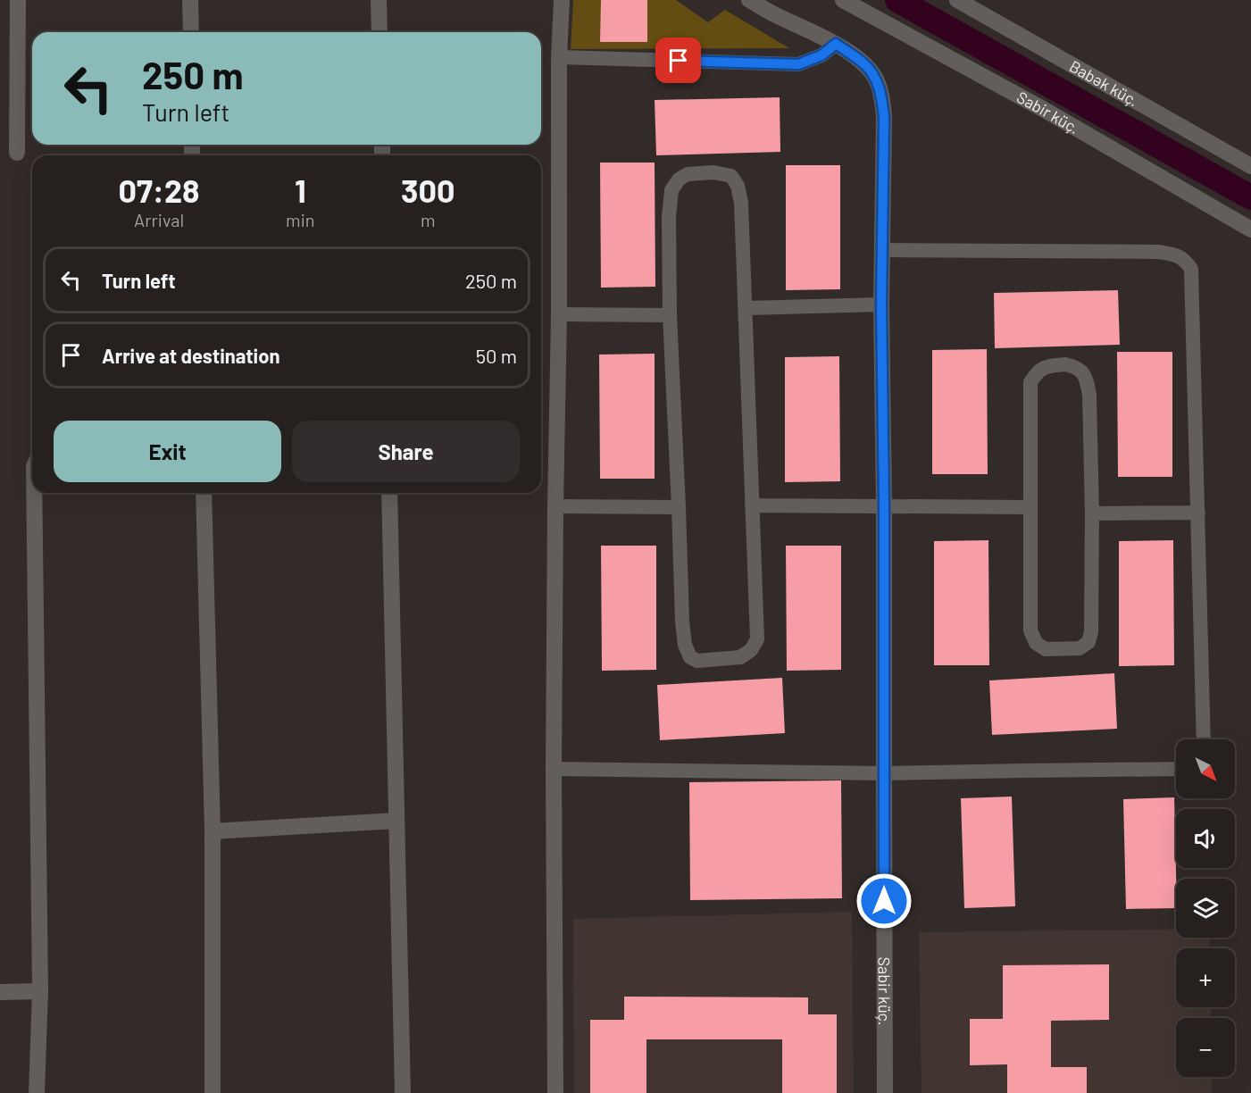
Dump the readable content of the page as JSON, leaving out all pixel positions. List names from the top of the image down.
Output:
{
  "streets": {
    "street": ["Babək küç.", "Sabir küç."]
  },
  "north": "bottom right",
  "page": {
    "turn": ["250 m", "Turn left"],
    "eta": [
      "07:28",
      "Arrival",
      "1",
      "min",
      "300",
      "m"
    ],
    "list": [
      {
        "name": "Turn left",
        "value": "250 m"
      },
      {
        "name": "Arrive at destination",
        "value": "50 m"
      }
    ],
    "buttons": ["Exit", "Share"],
    "map_buttons": ["+", "−"]
  }
}
